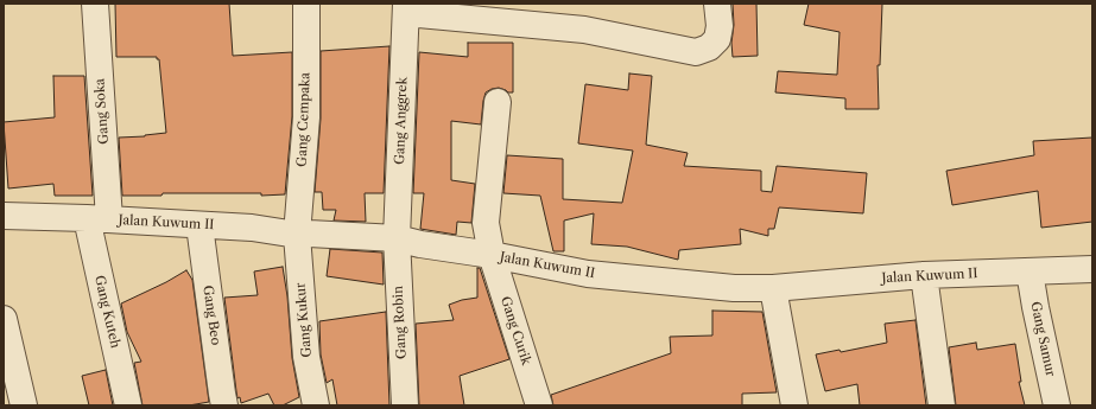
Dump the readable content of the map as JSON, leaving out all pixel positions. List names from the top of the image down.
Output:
{
  "streets": {
    "street": [
      "Gang Soka",
      "Gang Cempaka",
      "Gang Anggrek",
      "Jalan Kuwum II",
      "Gang Kuteh",
      "Gang Beo",
      "Gang Kukur",
      "Gang Robin",
      "Gang Curik",
      "Gang Samur"
    ]
  },
  "crossings": [
    ["Gang Soka", "Jalan Kuwum II"],
    ["Gang Soka", "Gang Kuteh"],
    ["Gang Cempaka", "Jalan Kuwum II"],
    ["Gang Cempaka", "Gang Kukur"],
    ["Gang Anggrek", "Jalan Kuwum II"],
    ["Gang Anggrek", "Gang Robin"],
    ["Jalan Kuwum II", "Gang Kuteh"],
    ["Jalan Kuwum II", "Gang Beo"],
    ["Jalan Kuwum II", "Gang Kukur"],
    ["Jalan Kuwum II", "Gang Robin"],
    ["Jalan Kuwum II", "Gang Curik"],
    ["Jalan Kuwum II", "Gang Samur"]
  ]
}
